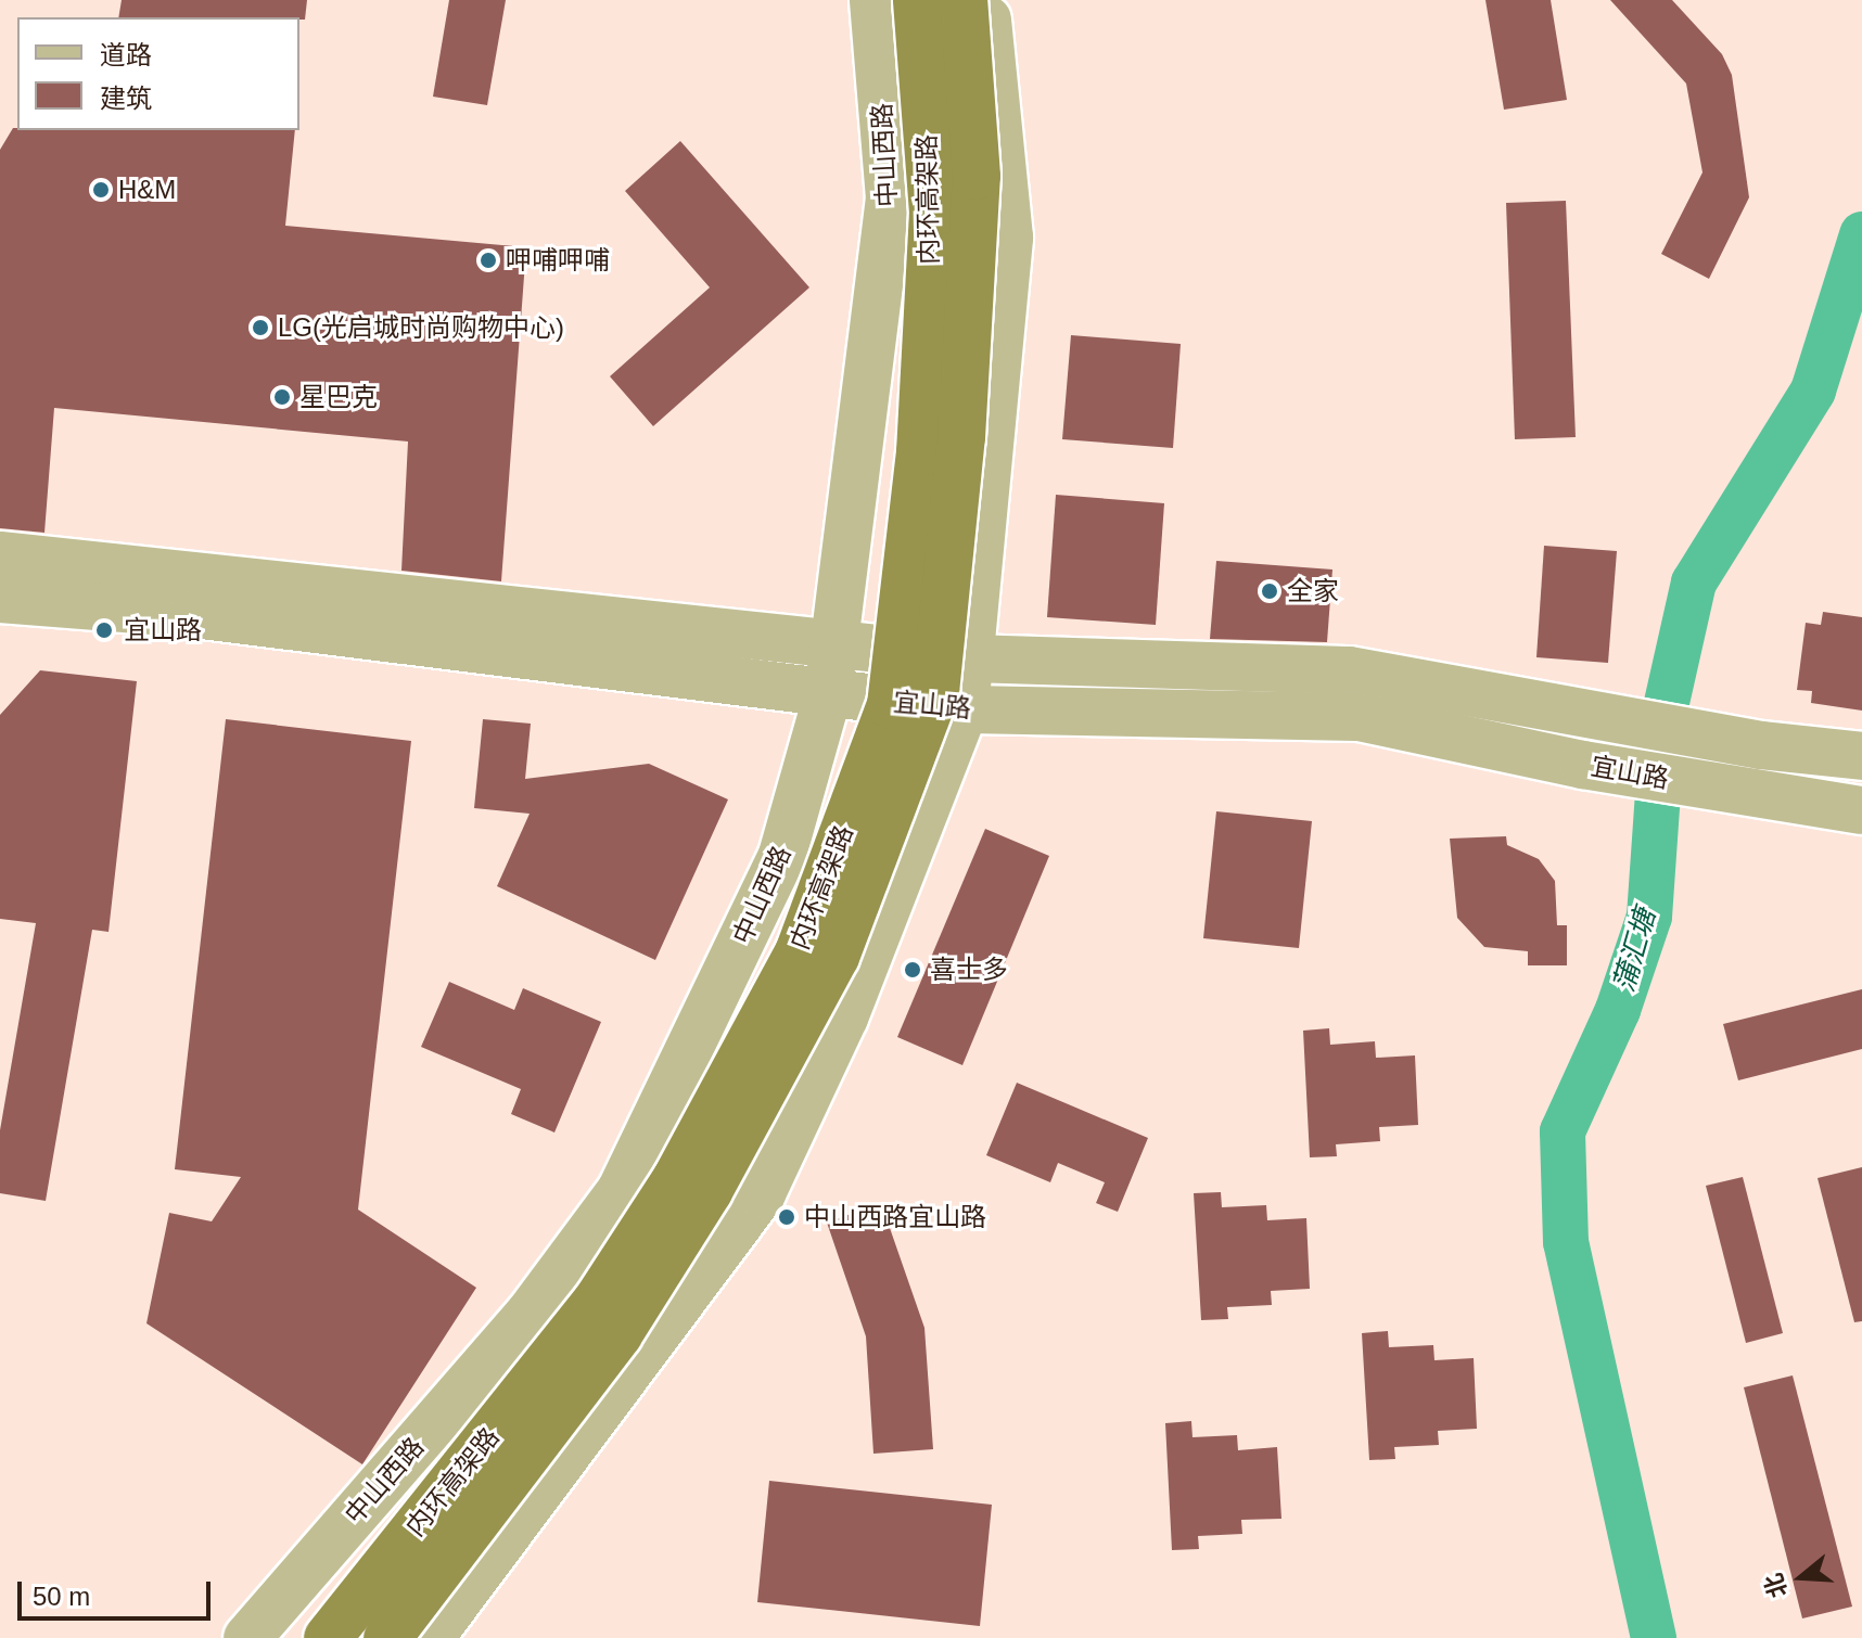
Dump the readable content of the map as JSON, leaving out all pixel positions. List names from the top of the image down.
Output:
{
  "streets": {
    "highway": ["内环高架路"],
    "main road": ["中山西路", "宜山路"]
  },
  "crossings": [
    ["中山西路", "宜山路"]
  ],
  "water": ["蒲汇塘"],
  "places": [
    "H&M",
    "呷哺呷哺",
    "LG(光启城时尚购物中心)",
    "星巴克",
    "全家",
    "宜山路",
    "喜士多",
    "中山西路宜山路"
  ],
  "legend": ["道路", "建筑"],
  "scale_bar": "50 m",
  "north": "left"
}
